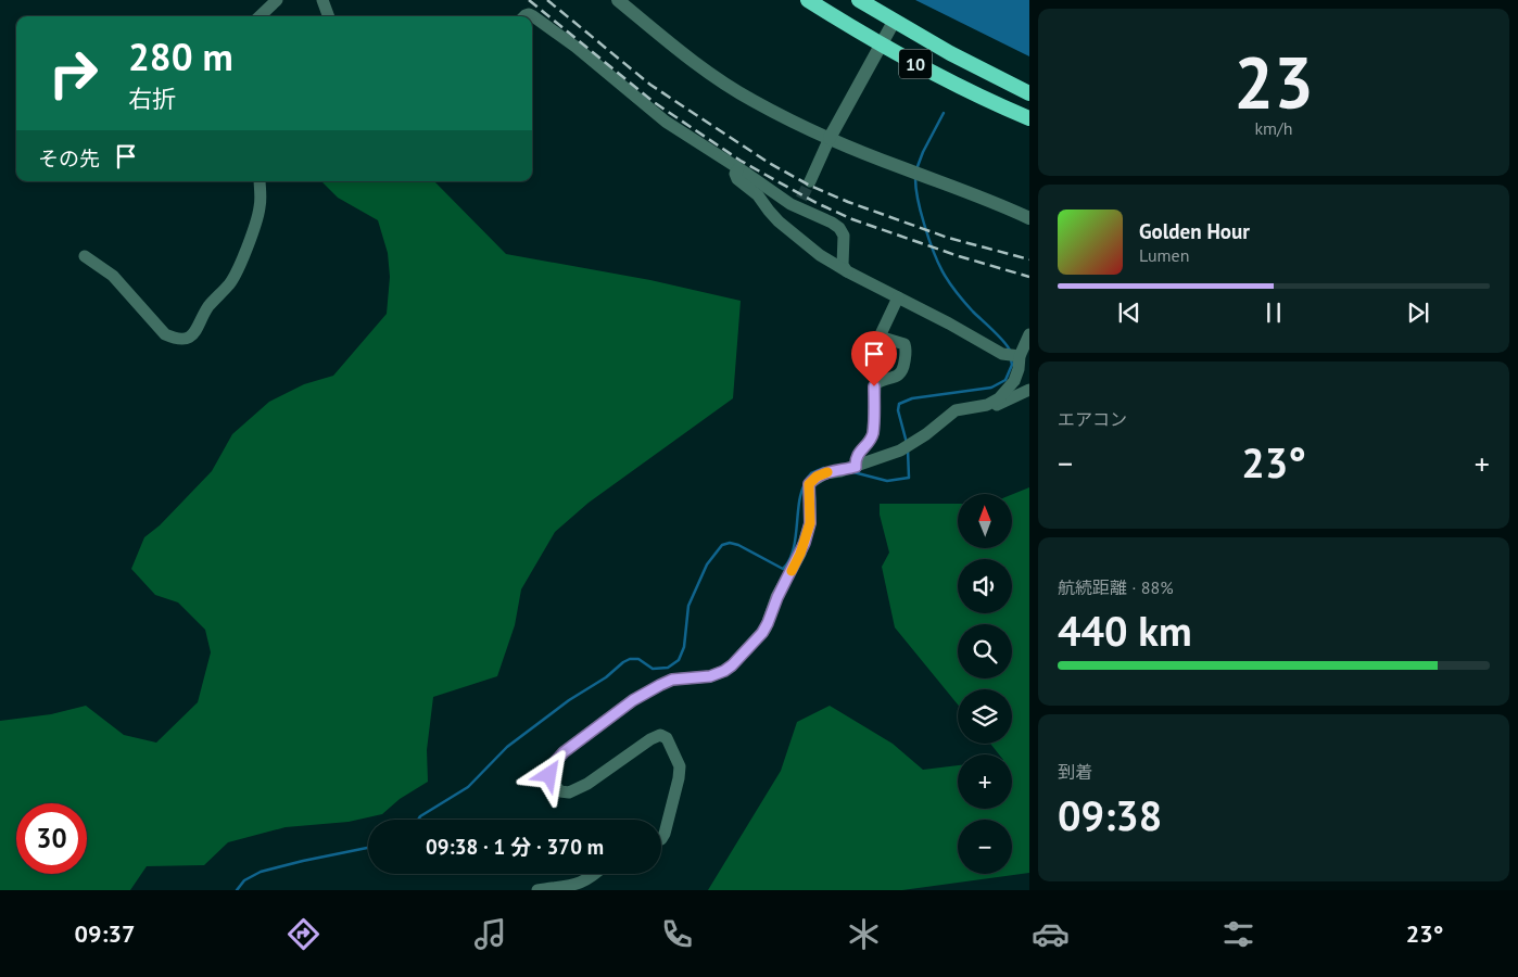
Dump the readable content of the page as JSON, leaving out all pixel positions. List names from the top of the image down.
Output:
{
  "streets": {
    "highway": ["10"]
  },
  "north": "top",
  "page": {
    "tile": [
      ["23", "km/h"],
      "エアコン",
      ["航続距離 · 88%", "440 km"],
      ["到着", "09:38"]
    ],
    "turn": ["280 m", "右折"],
    "then": "その先",
    "song": ["Golden Hour", "Lumen"],
    "heat": ["−", "23°", "+"],
    "map_buttons": ["+", "−"],
    "limit": "30",
    "trip": "09:38 · 1 分 · 370 m",
    "tabs": ["09:37", "23°"]
  }
}
